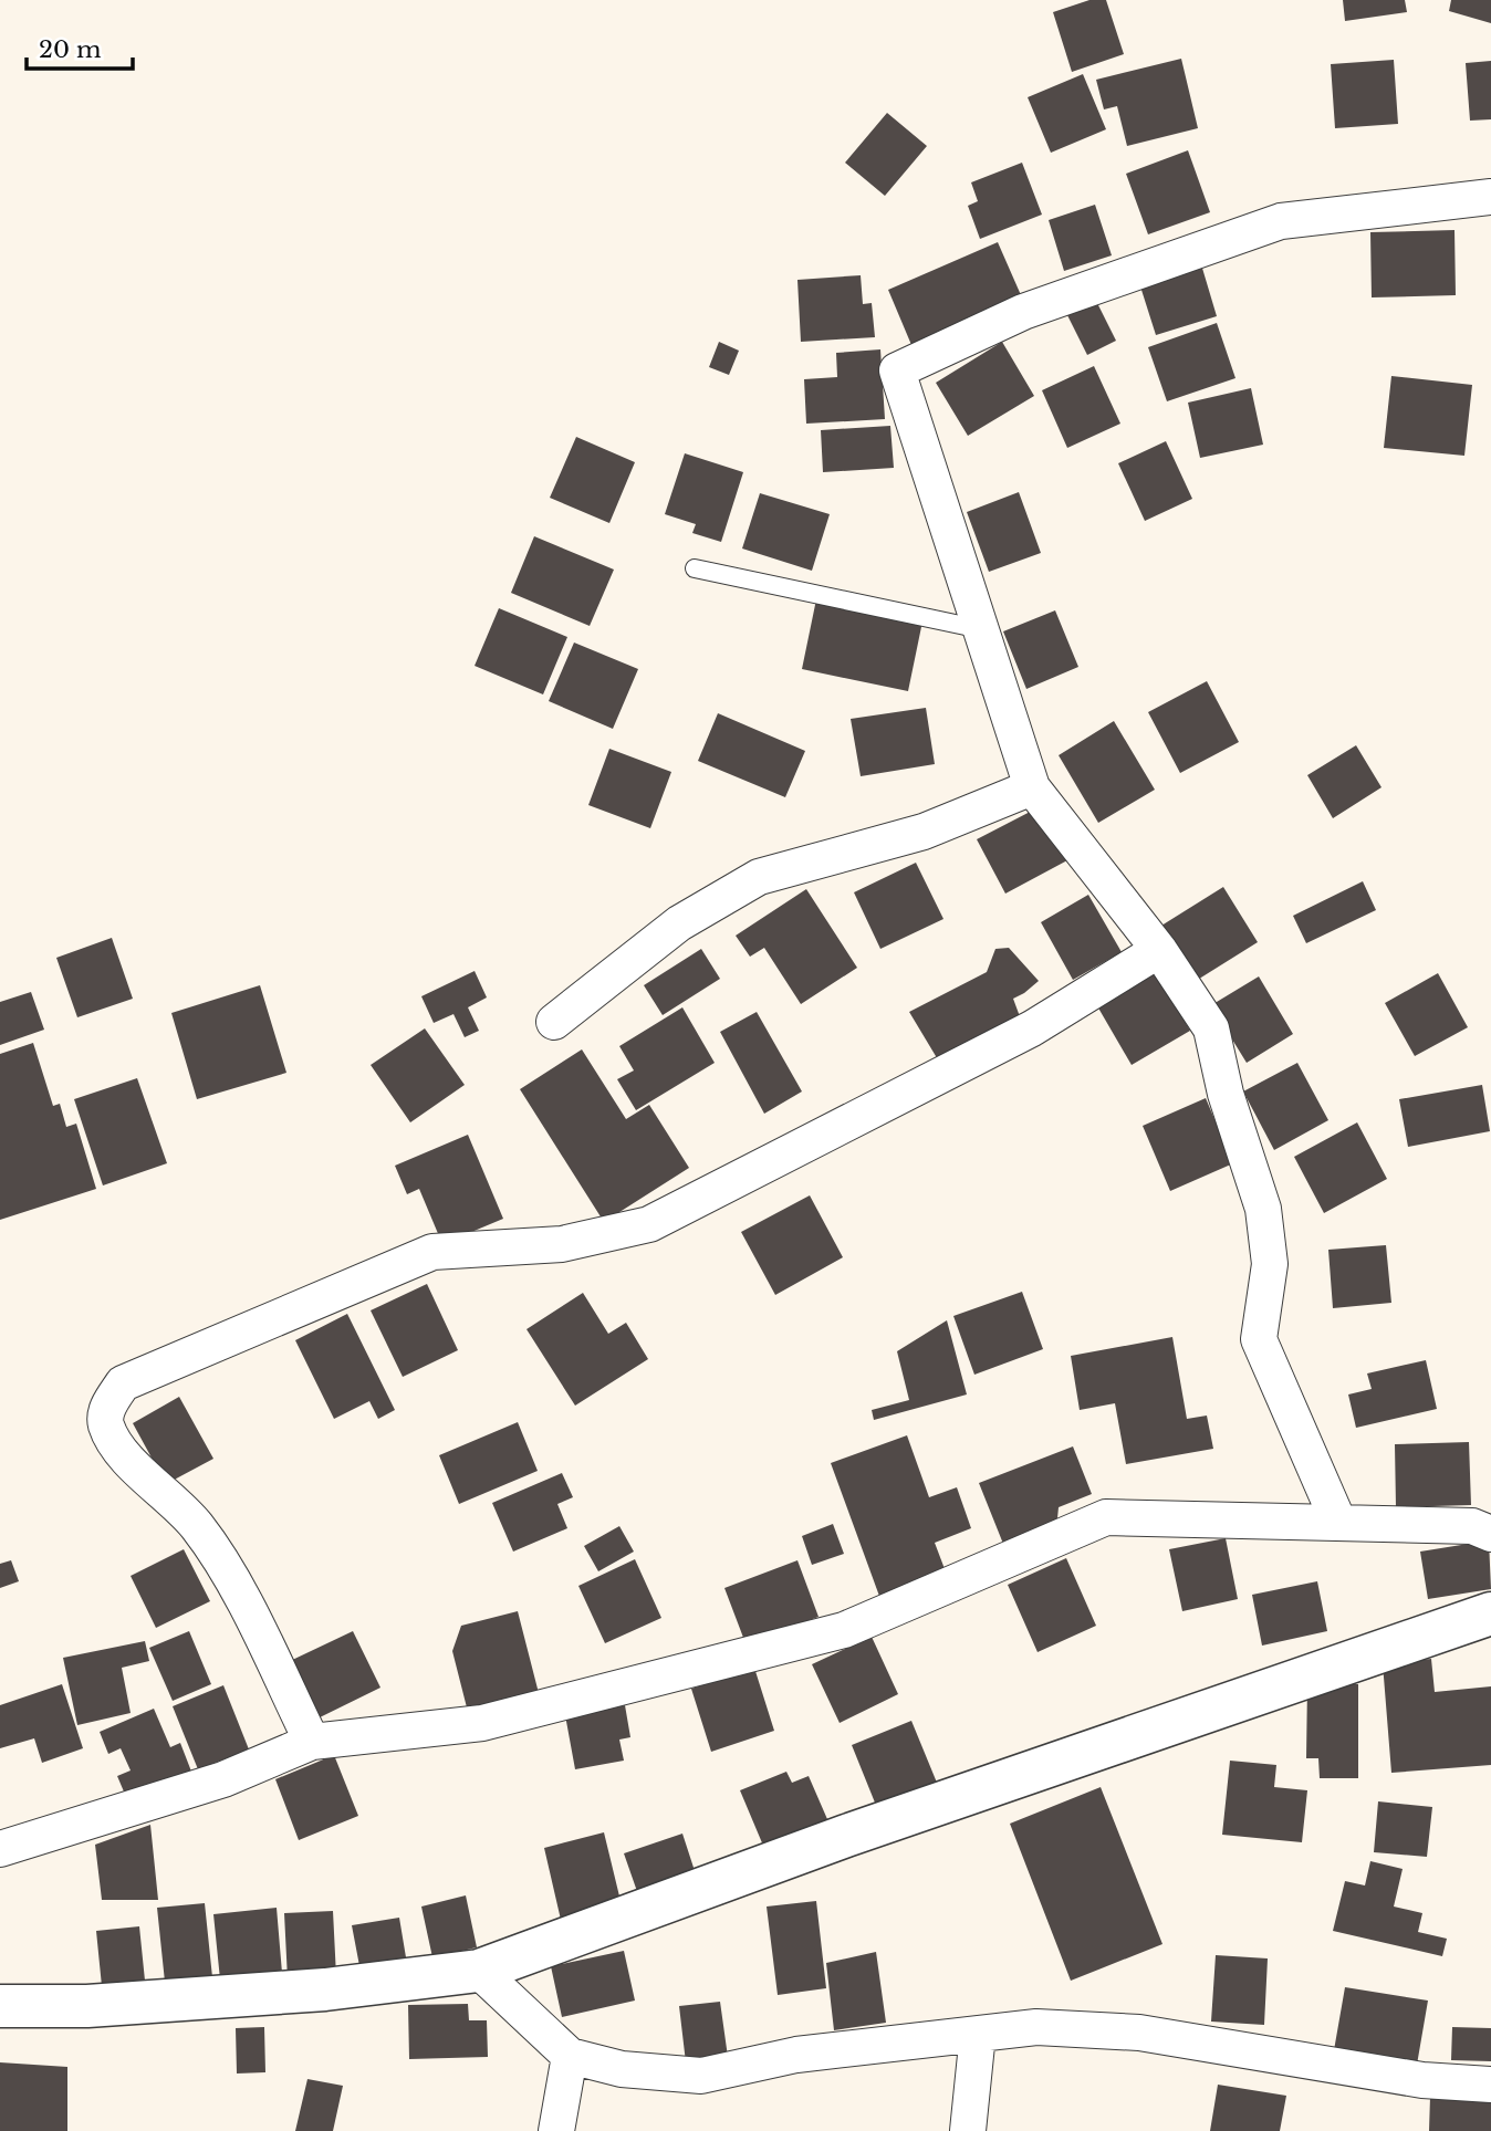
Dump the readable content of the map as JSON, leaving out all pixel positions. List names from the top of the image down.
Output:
{
  "scale_bar": "20 m"
}
